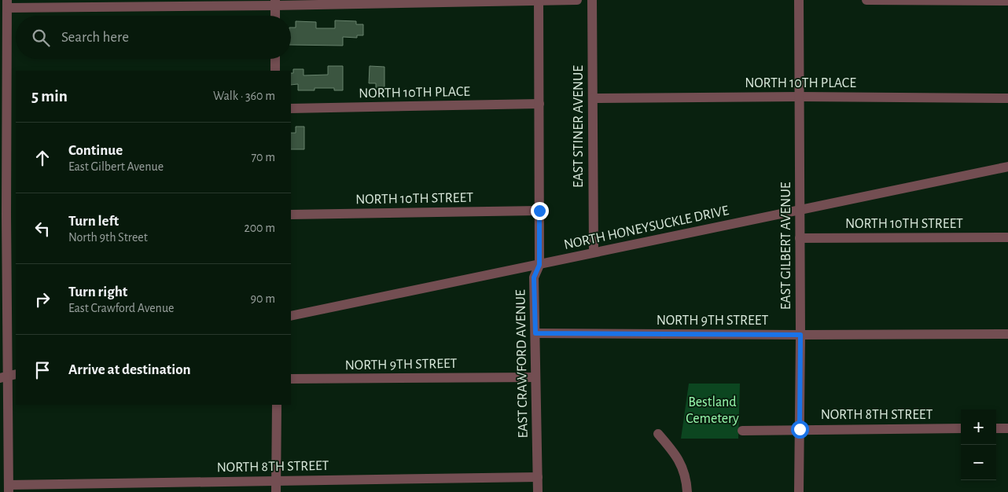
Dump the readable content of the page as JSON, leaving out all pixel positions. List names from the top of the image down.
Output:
{
  "streets": {
    "street": [
      "NORTH 10TH PLACE",
      "EAST STINER AVENUE",
      "NORTH 10TH STREET",
      "NORTH HONEYSUCKLE DRIVE",
      "EAST GILBERT AVENUE",
      "NORTH 9TH STREET",
      "EAST CRAWFORD AVENUE",
      "NORTH 8TH STREET"
    ]
  },
  "crossings": [
    ["NORTH 10TH PLACE", "EAST STINER AVENUE"],
    ["NORTH 10TH PLACE", "EAST GILBERT AVENUE"],
    ["NORTH 10TH PLACE", "EAST CRAWFORD AVENUE"],
    ["EAST STINER AVENUE", "NORTH HONEYSUCKLE DRIVE"],
    ["NORTH 10TH STREET", "EAST GILBERT AVENUE"],
    ["NORTH 10TH STREET", "EAST CRAWFORD AVENUE"],
    ["NORTH HONEYSUCKLE DRIVE", "EAST GILBERT AVENUE"],
    ["NORTH HONEYSUCKLE DRIVE", "EAST CRAWFORD AVENUE"],
    ["EAST GILBERT AVENUE", "NORTH 9TH STREET"],
    ["EAST GILBERT AVENUE", "NORTH 8TH STREET"],
    ["NORTH 9TH STREET", "EAST CRAWFORD AVENUE"],
    ["EAST CRAWFORD AVENUE", "NORTH 8TH STREET"]
  ],
  "parks": ["Bestland Cemetery"],
  "page": {
    "search": "Search here",
    "heading": ["5 min", "Walk · 360 m"],
    "list": [
      ["Continue", "East Gilbert Avenue", "70 m"],
      ["Turn left", "North 9th Street", "200 m"],
      ["Turn right", "East Crawford Avenue", "90 m"],
      "Arrive at destination"
    ],
    "map_buttons": ["+", "−"]
  }
}
